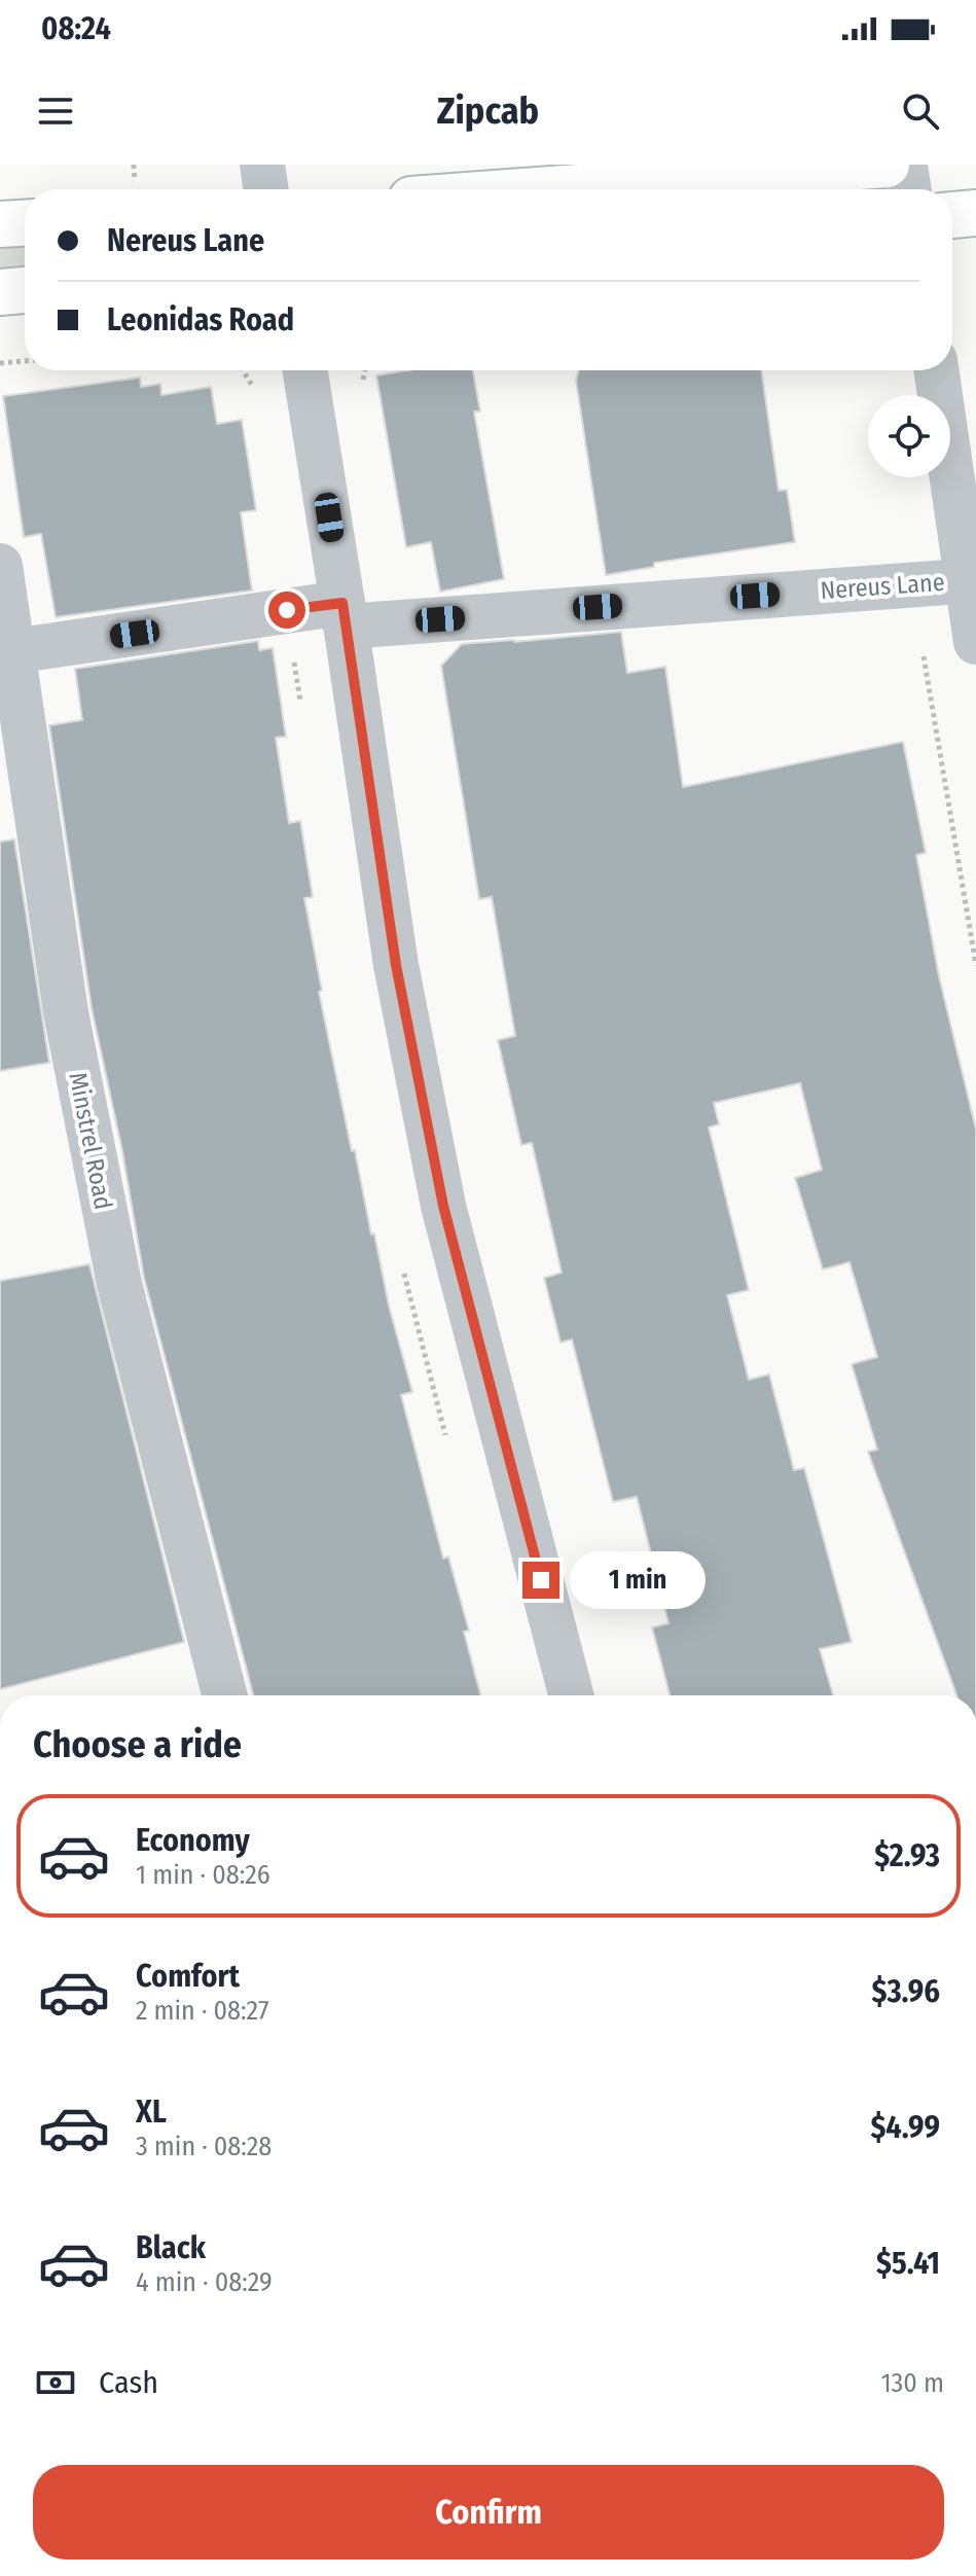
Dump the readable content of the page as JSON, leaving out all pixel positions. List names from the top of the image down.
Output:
{
  "streets": {
    "street": ["Nereus Lane", "Minstrel Road"]
  },
  "crossings": [
    ["Nereus Lane", "Minstrel Road"]
  ],
  "page": {
    "status": "08:24",
    "header": "Zipcab",
    "banner": ["Nereus Lane", "Leonidas Road"],
    "bubble": "1 min",
    "heading": "Choose a ride",
    "list": [
      {
        "name": "Economy",
        "note": "1 min · 08:26",
        "value": "$2.93"
      },
      {
        "name": "Comfort",
        "note": "2 min · 08:27",
        "value": "$3.96"
      },
      {
        "name": "XL",
        "note": "3 min · 08:28",
        "value": "$4.99"
      },
      {
        "name": "Black",
        "note": "4 min · 08:29",
        "value": "$5.41"
      }
    ],
    "pay": ["Cash", "130 m"],
    "buttons": "Confirm"
  }
}
